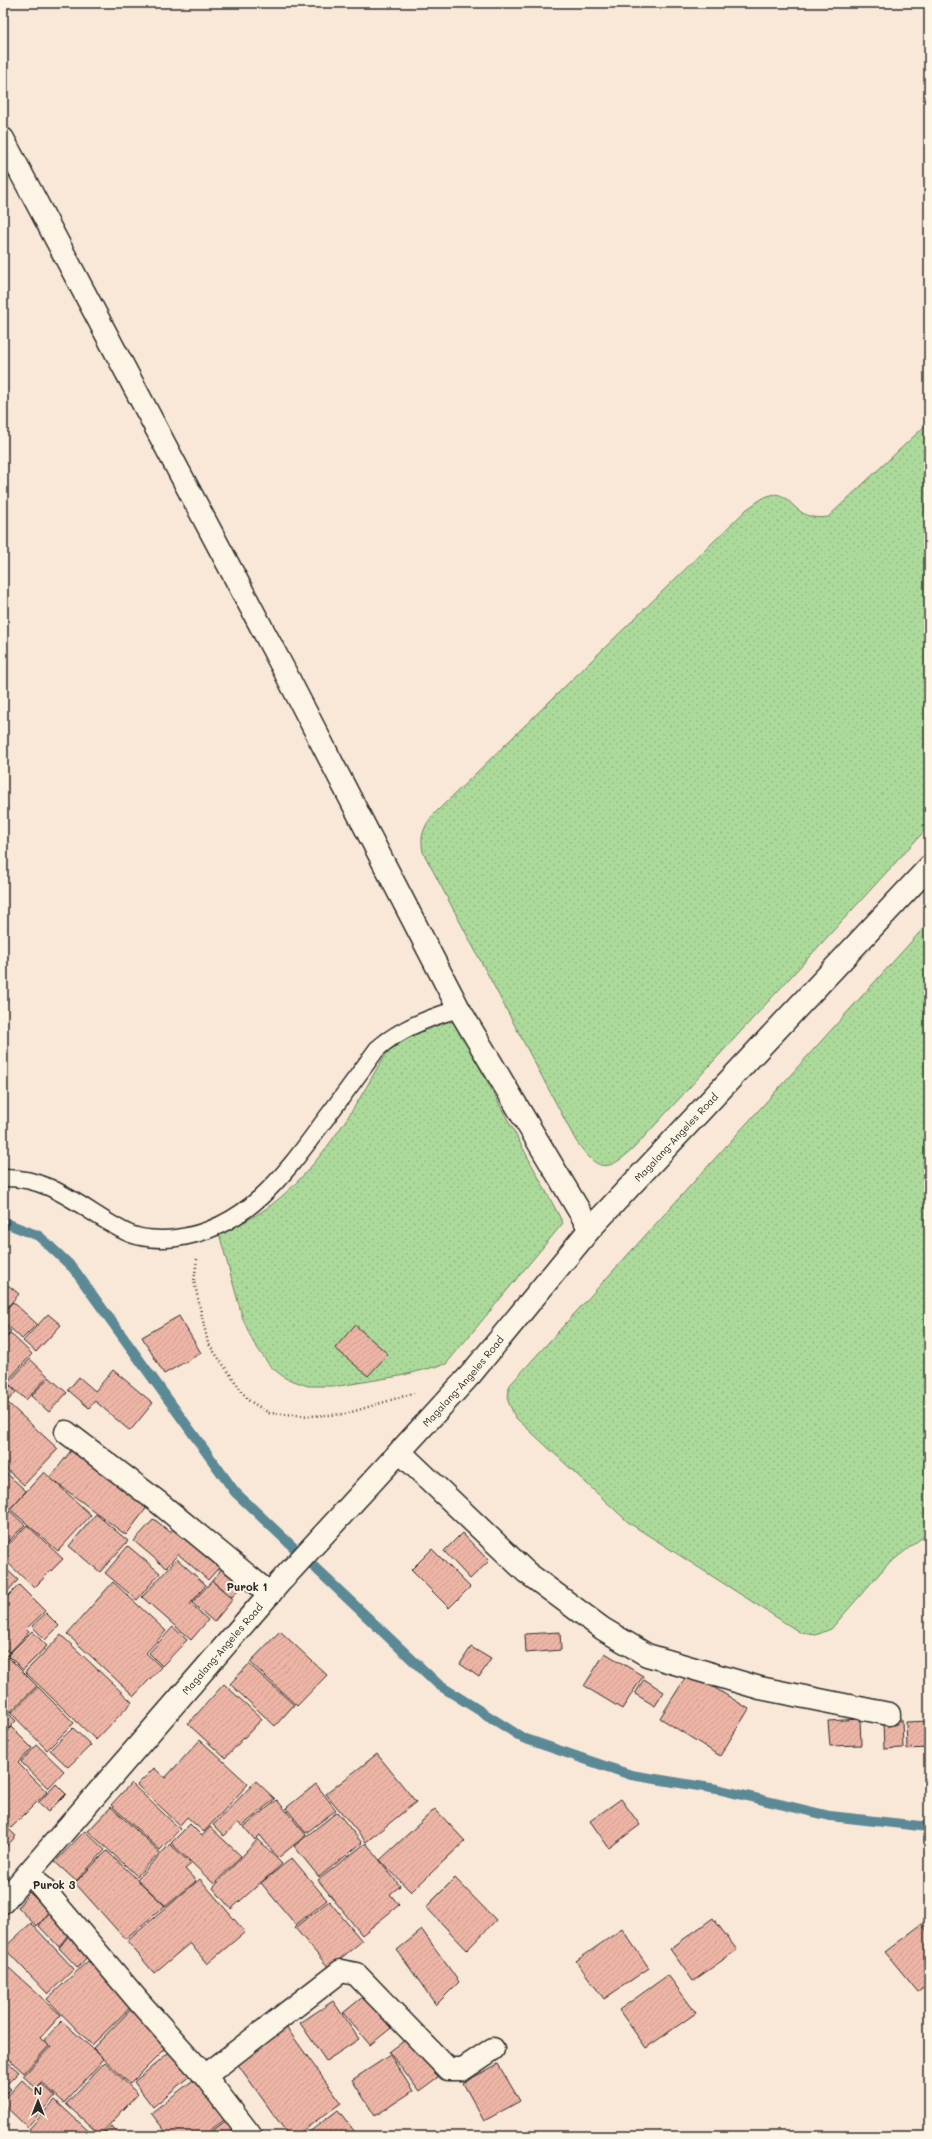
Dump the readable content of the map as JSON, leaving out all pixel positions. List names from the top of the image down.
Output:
{
  "streets": {
    "street": ["Magalang-Angeles Road"]
  },
  "districts": ["Purok 1", "Purok 3"],
  "north": "top"
}
